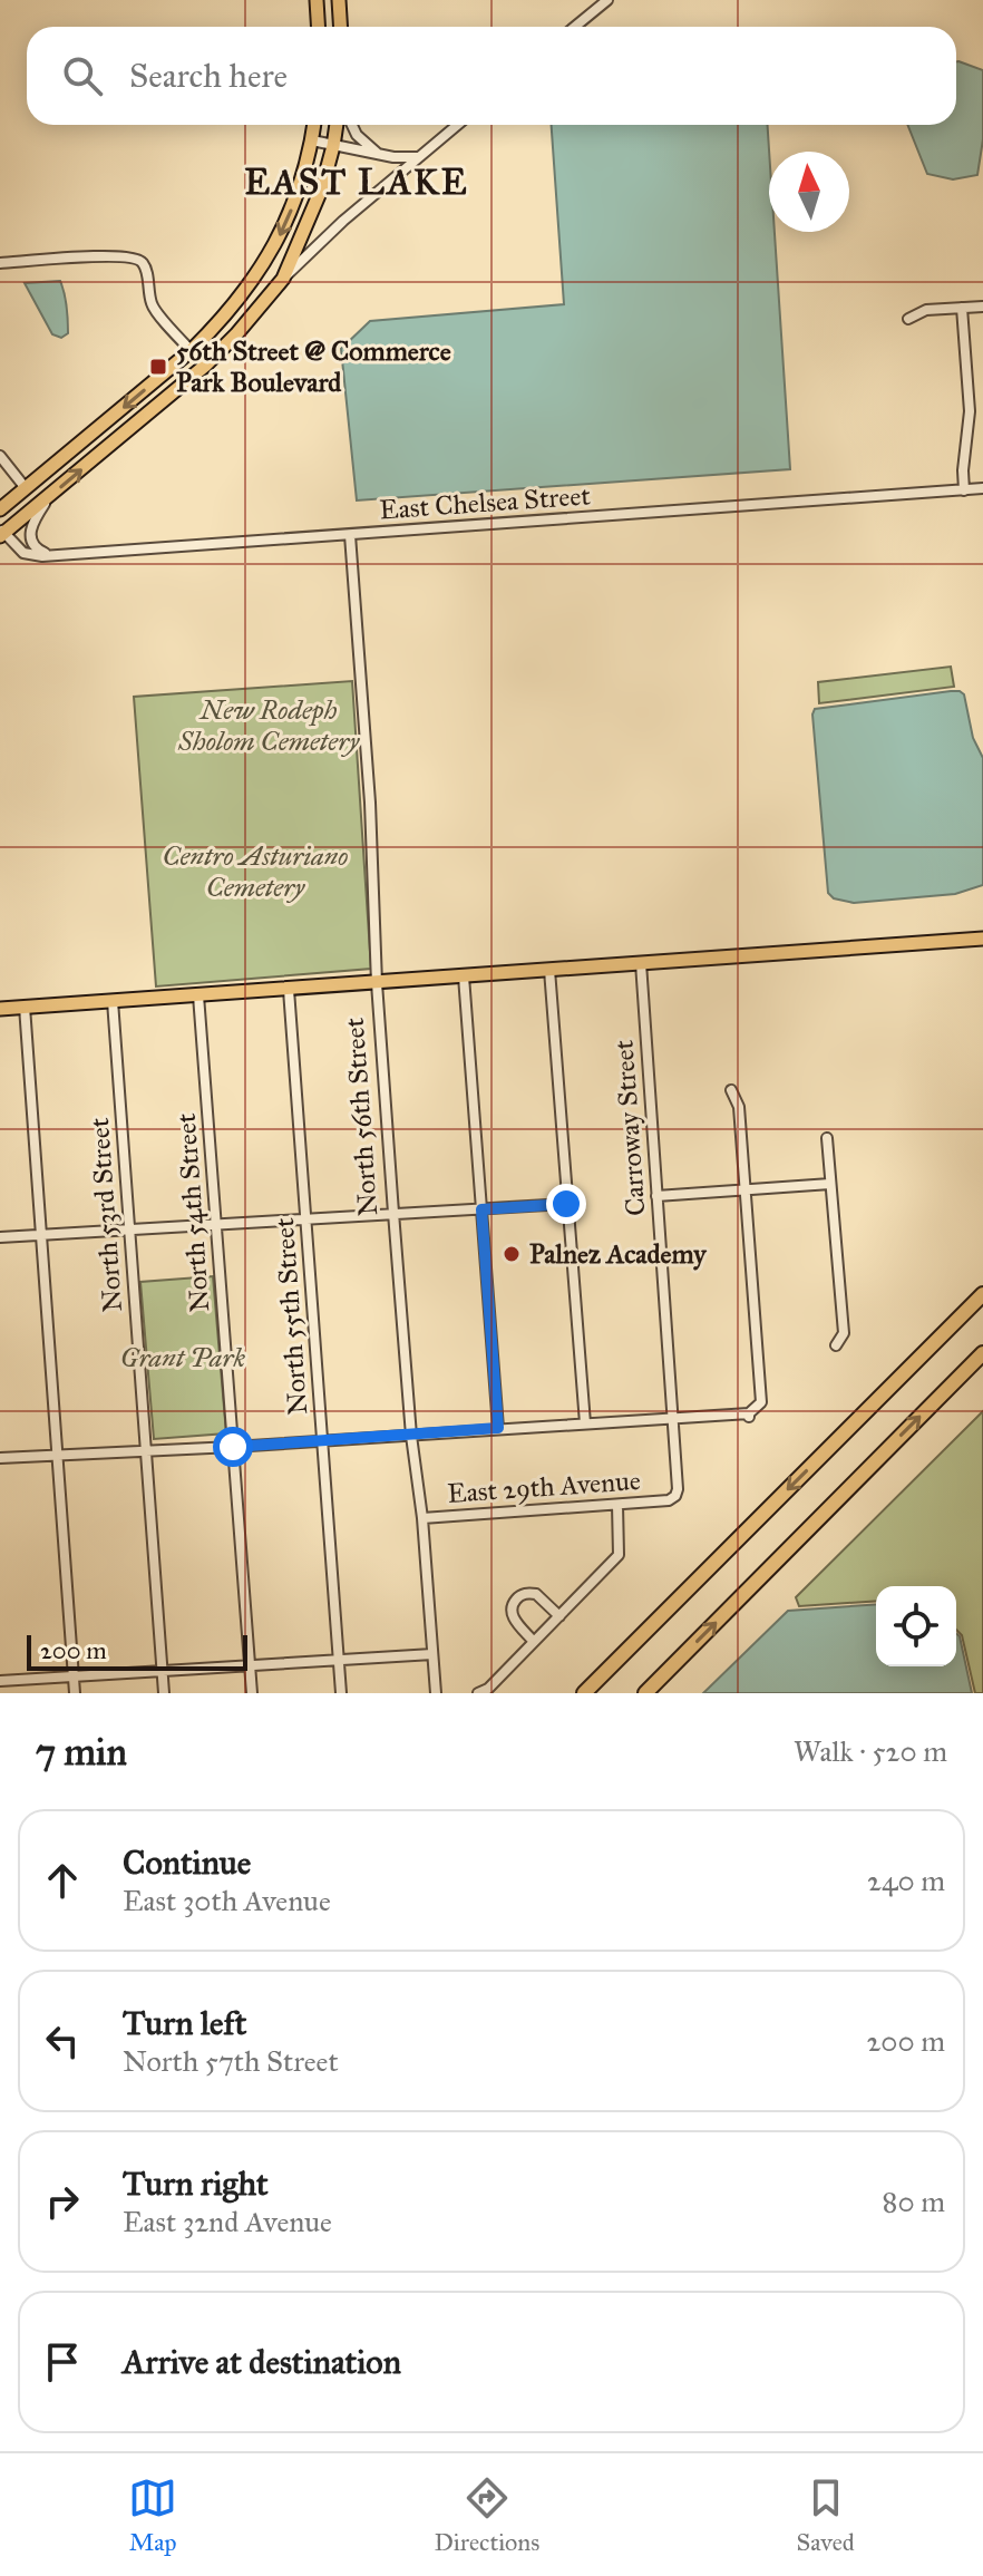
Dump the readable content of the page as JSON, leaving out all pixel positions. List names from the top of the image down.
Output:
{
  "streets": {
    "street": [
      "East Chelsea Street",
      "North 56th Street",
      "Carroway Street",
      "North 54th Street",
      "North 53rd Street",
      "North 55th Street",
      "East 29th Avenue"
    ]
  },
  "crossings": [
    ["East Chelsea Street", "North 56th Street"],
    ["North 56th Street", "East 29th Avenue"],
    ["Carroway Street", "East 29th Avenue"]
  ],
  "districts": ["EAST LAKE"],
  "parks": ["New Rodeph Sholom Cemetery", "Centro Asturiano Cemetery", "Grant Park"],
  "places": {
    "transit": ["56th Street @ Commerce Park Boulevard"],
    "other": ["Palnez Academy"]
  },
  "scale_bar": "200 m",
  "north": "top",
  "page": {
    "search": "Search here",
    "scale": "200 m",
    "heading": ["7 min", "Walk · 520 m"],
    "list": [
      ["Continue", "East 30th Avenue", "240 m"],
      ["Turn left", "North 57th Street", "200 m"],
      ["Turn right", "East 32nd Avenue", "80 m"],
      "Arrive at destination"
    ],
    "nav": ["Map", "Directions", "Saved"]
  }
}
